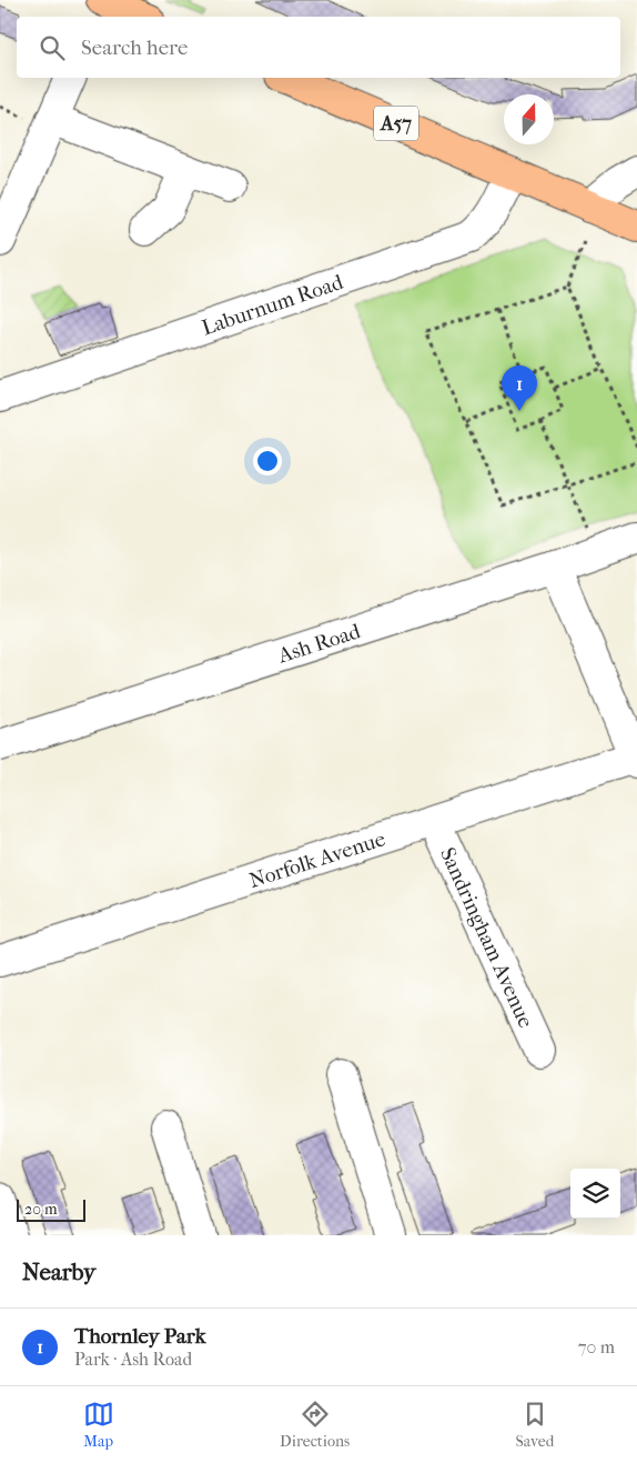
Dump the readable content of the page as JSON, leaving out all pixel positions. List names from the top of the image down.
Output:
{
  "streets": {
    "highway": ["A57"],
    "street": [
      "Laburnum Road",
      "Ash Road",
      "Norfolk Avenue",
      "Sandringham Avenue"
    ]
  },
  "crossings": [
    ["A57", "Laburnum Road"],
    ["Norfolk Avenue", "Sandringham Avenue"]
  ],
  "scale_bar": "20 m",
  "north": "top",
  "page": {
    "search": "Search here",
    "pins": "1",
    "scale": "20 m",
    "heading": "Nearby",
    "list": [
      {
        "mark": "1",
        "name": "Thornley Park",
        "note": "Park · Ash Road",
        "value": "70 m"
      }
    ],
    "nav": ["Map", "Directions", "Saved"]
  }
}
